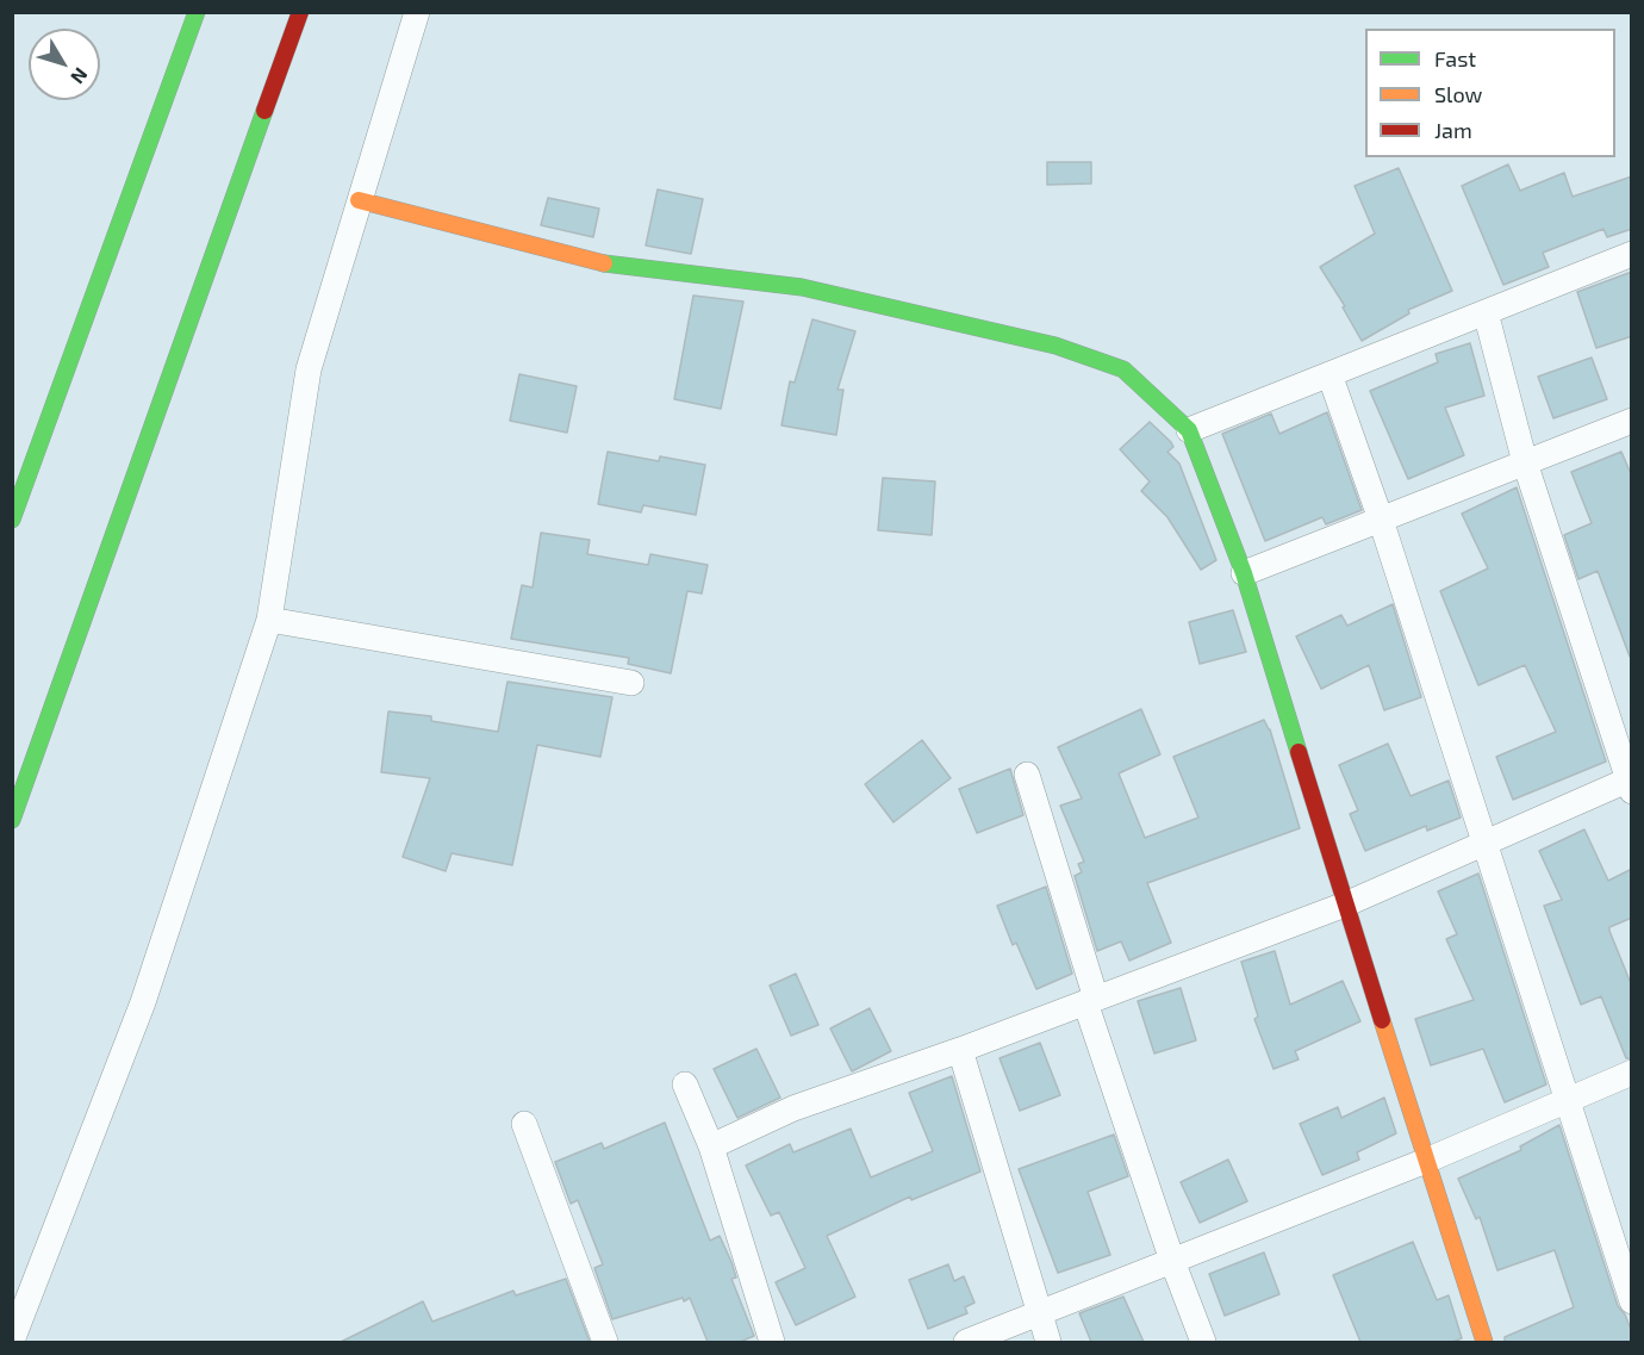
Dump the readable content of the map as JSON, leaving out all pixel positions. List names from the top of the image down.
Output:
{
  "legend": ["Fast", "Slow", "Jam"],
  "north": "bottom right"
}
